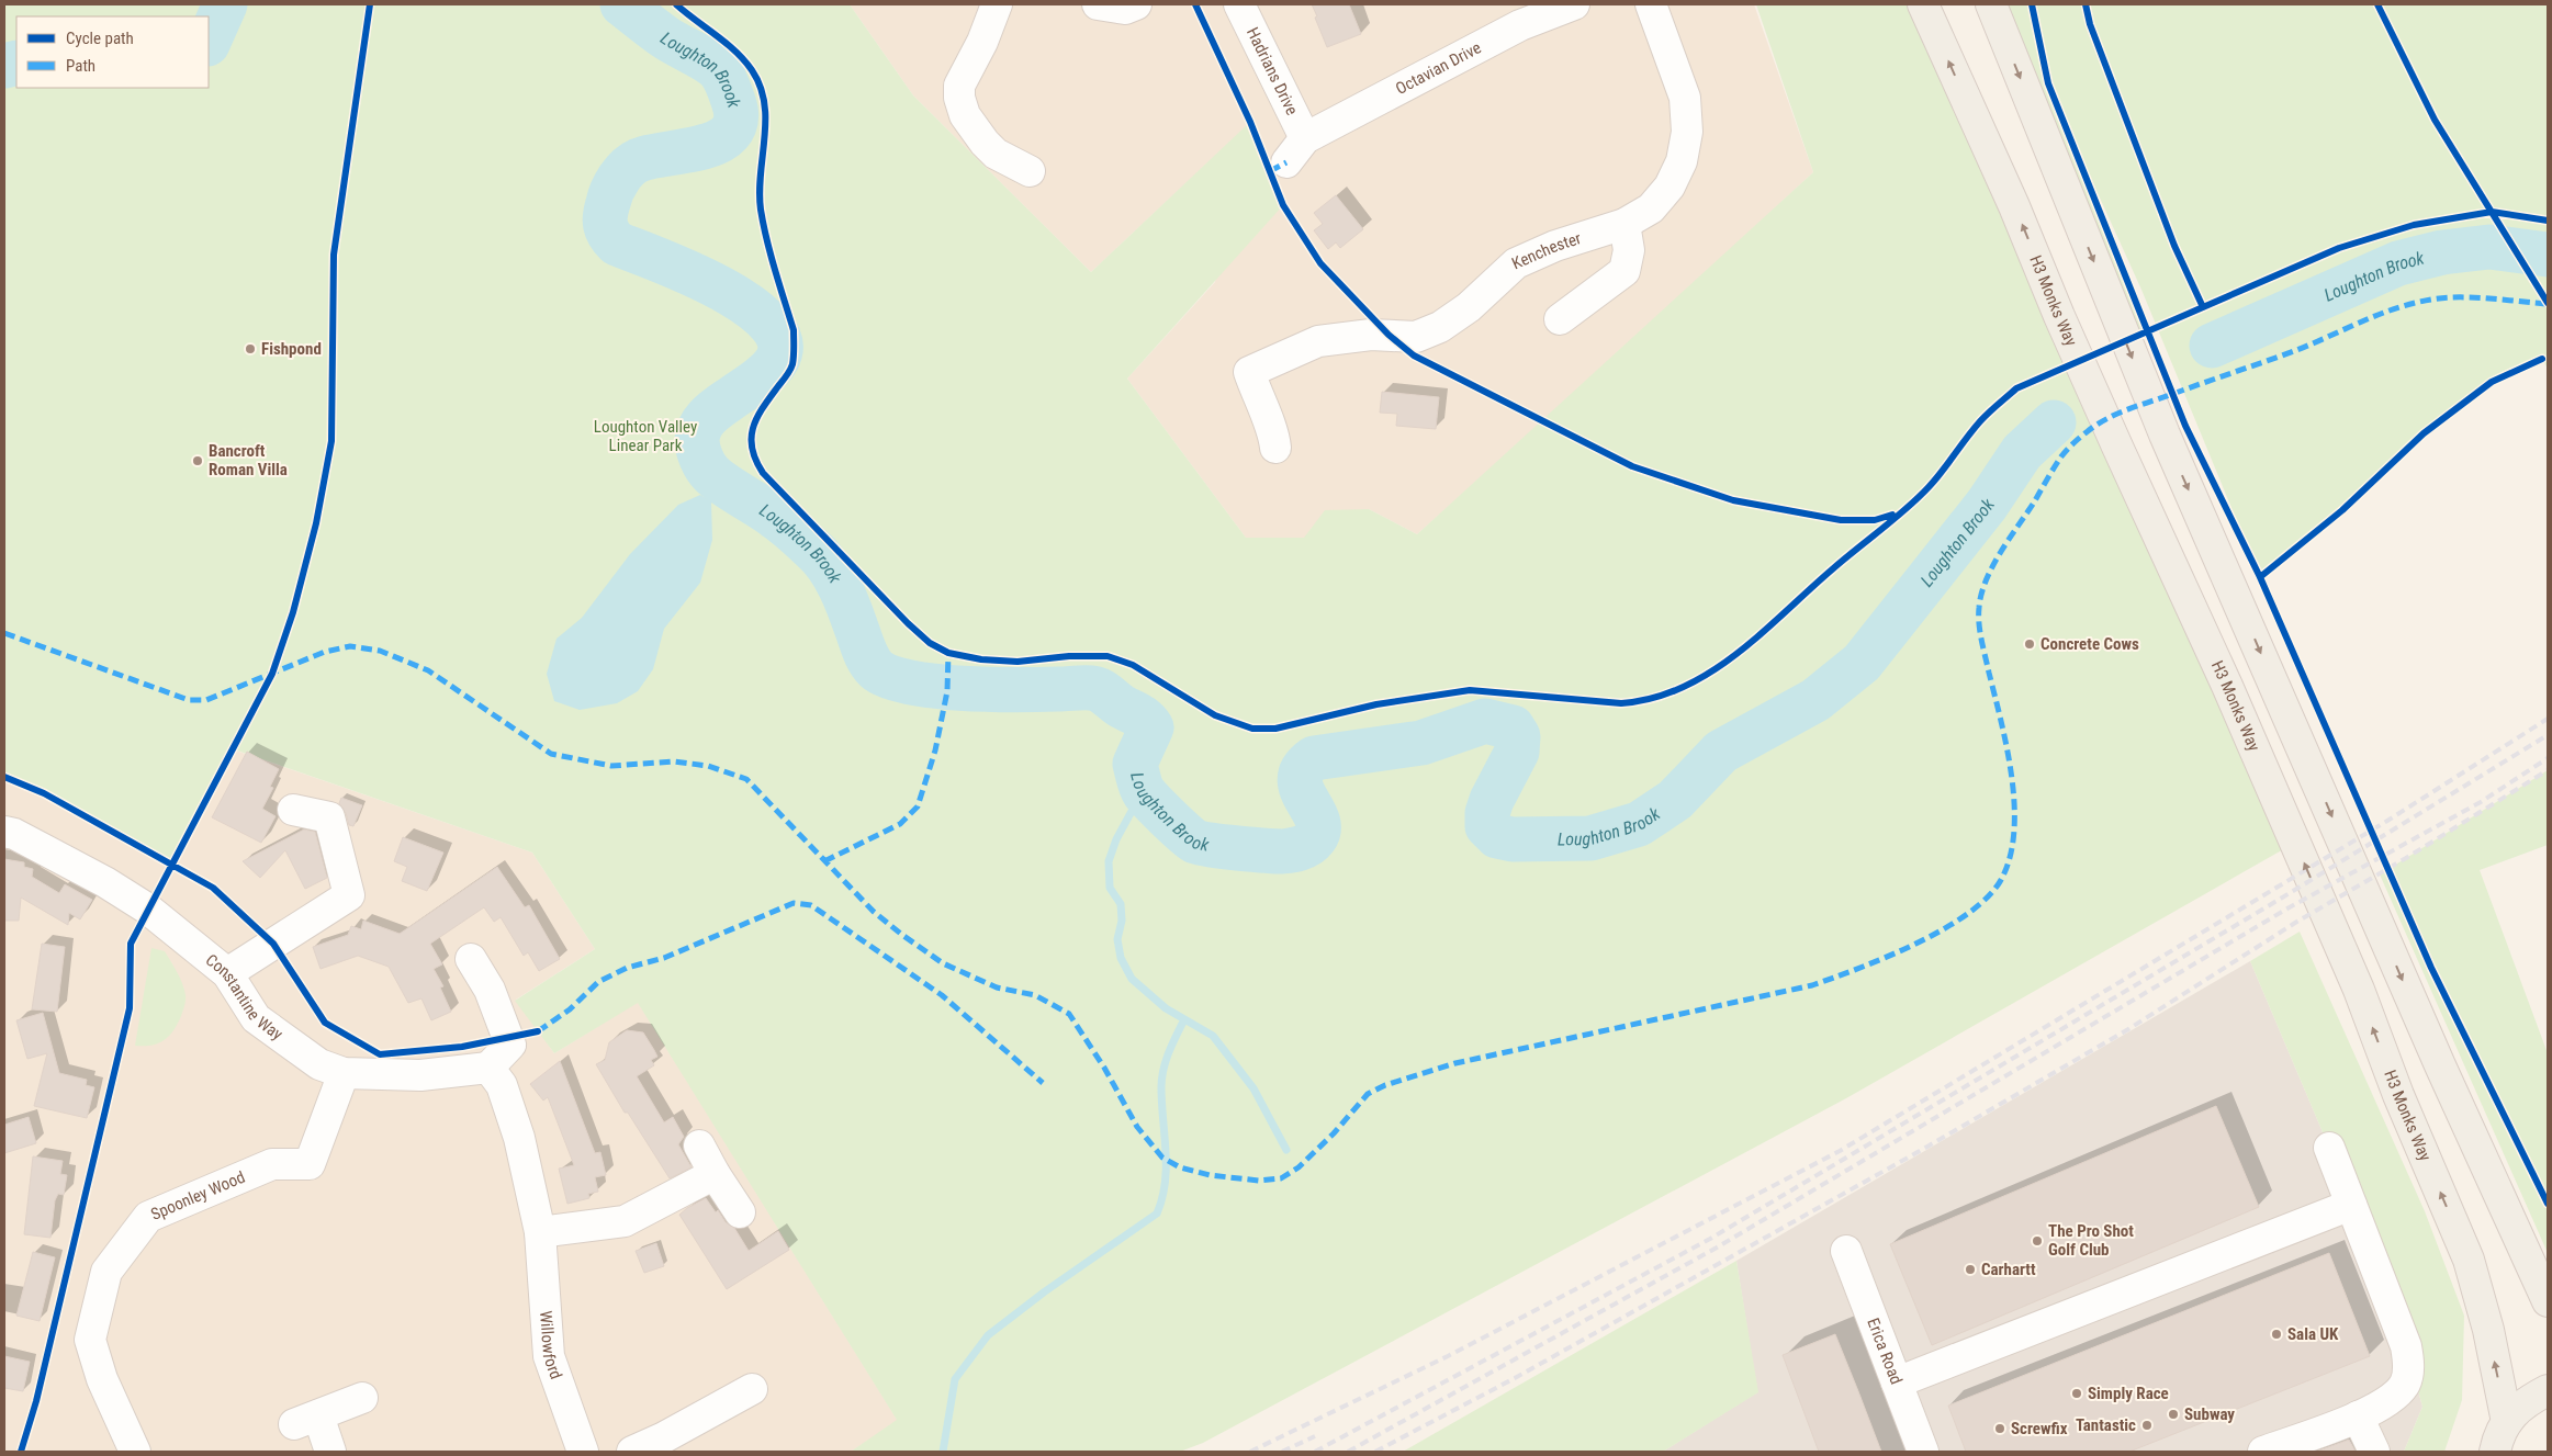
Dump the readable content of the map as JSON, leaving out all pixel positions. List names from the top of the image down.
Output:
{
  "streets": {
    "main road": ["H3 Monks Way"],
    "street": [
      "Octavian Drive",
      "Hadrians Drive",
      "Kenchester",
      "Constantine Way",
      "Spoonley Wood",
      "Willowford",
      "Erica Road"
    ]
  },
  "crossings": [
    ["Octavian Drive", "Hadrians Drive"],
    ["Constantine Way", "Spoonley Wood"],
    ["Constantine Way", "Willowford"]
  ],
  "water": ["Loughton Brook"],
  "parks": ["Loughton Valley Linear Park"],
  "places": [
    "Fishpond",
    "Bancroft Roman Villa",
    "Concrete Cows",
    "The Pro Shot Golf Club",
    "Carhartt",
    "Sala UK",
    "Simply Race",
    "Subway",
    "Tantastic",
    "Screwfix"
  ],
  "legend": ["Cycle path", "Path"]
}
